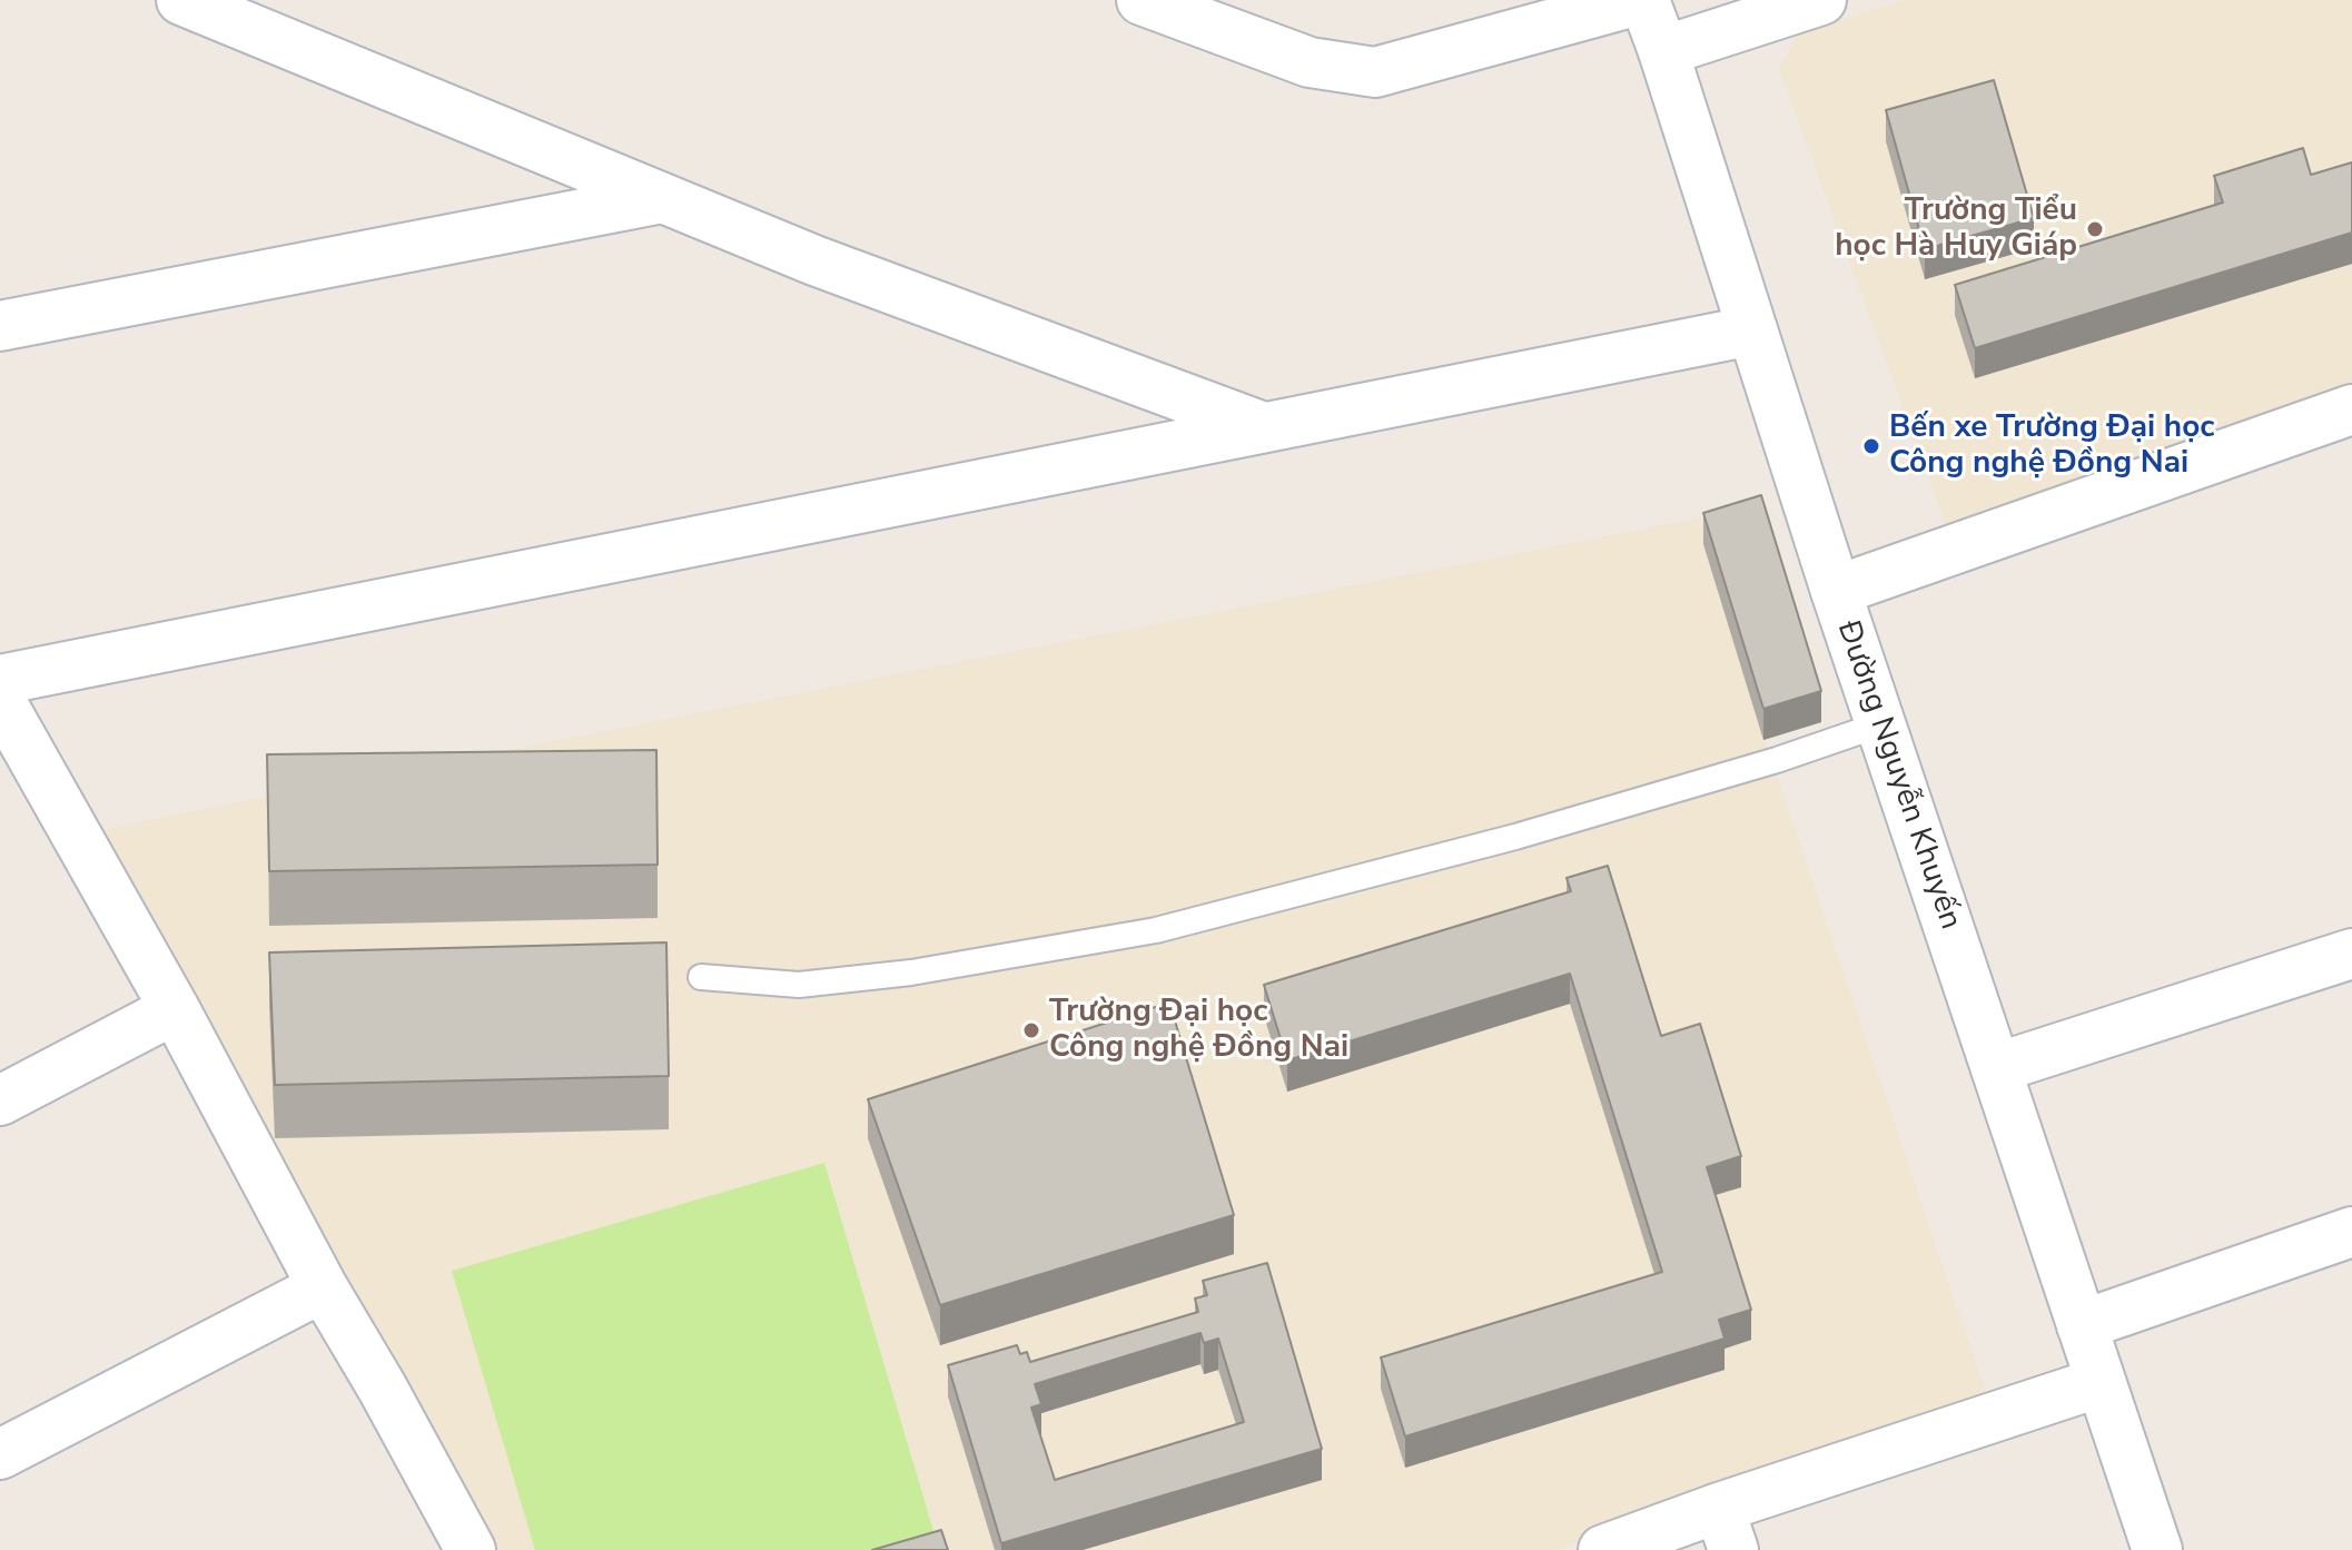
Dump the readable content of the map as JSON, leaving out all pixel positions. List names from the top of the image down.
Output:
{
  "streets": {
    "street": ["Đường Nguyễn Khuyến"]
  },
  "places": ["Trường Tiểu học Hà Huy Giáp", "Bến xe Trường Đại học Công nghệ Đồng Nai", "Trường Đại học Công nghệ Đồng Nai"]
}
